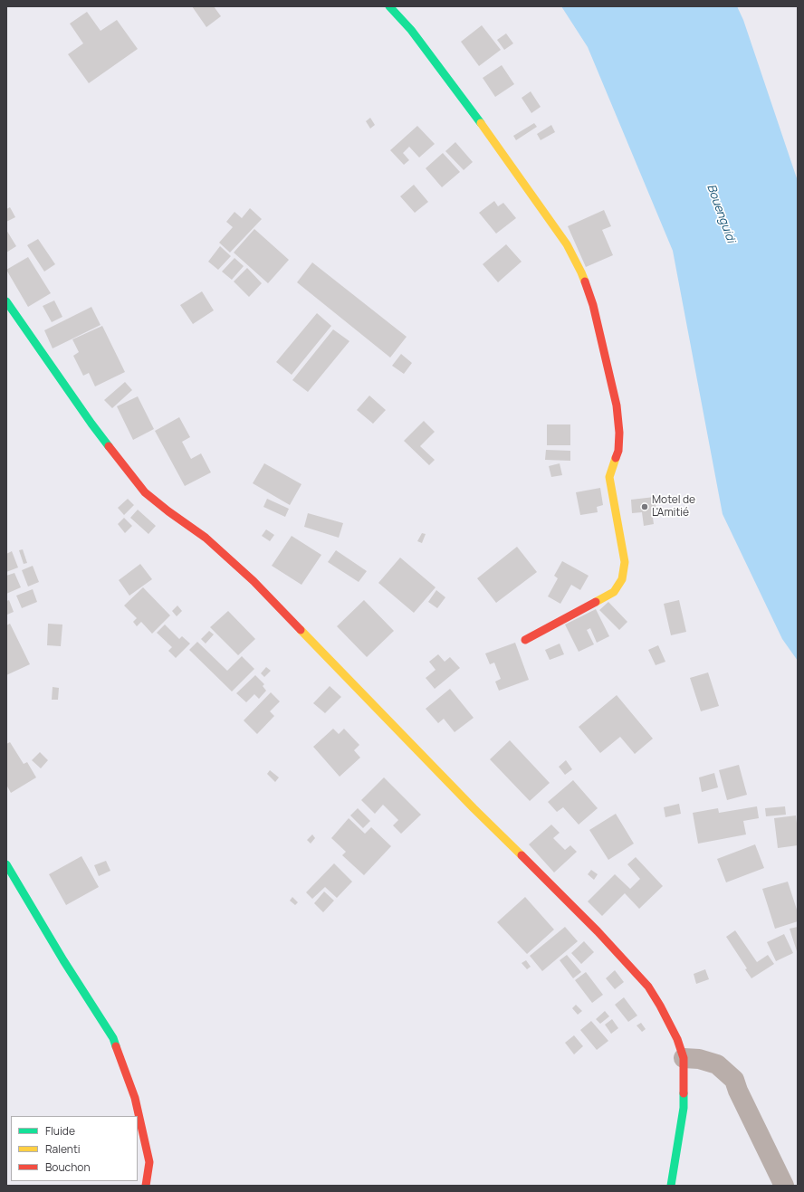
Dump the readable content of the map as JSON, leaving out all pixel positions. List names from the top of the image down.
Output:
{
  "water": ["Bouenguidi"],
  "places": ["Motel de L'Amitié"],
  "legend": ["Fluide", "Ralenti", "Bouchon"]
}
